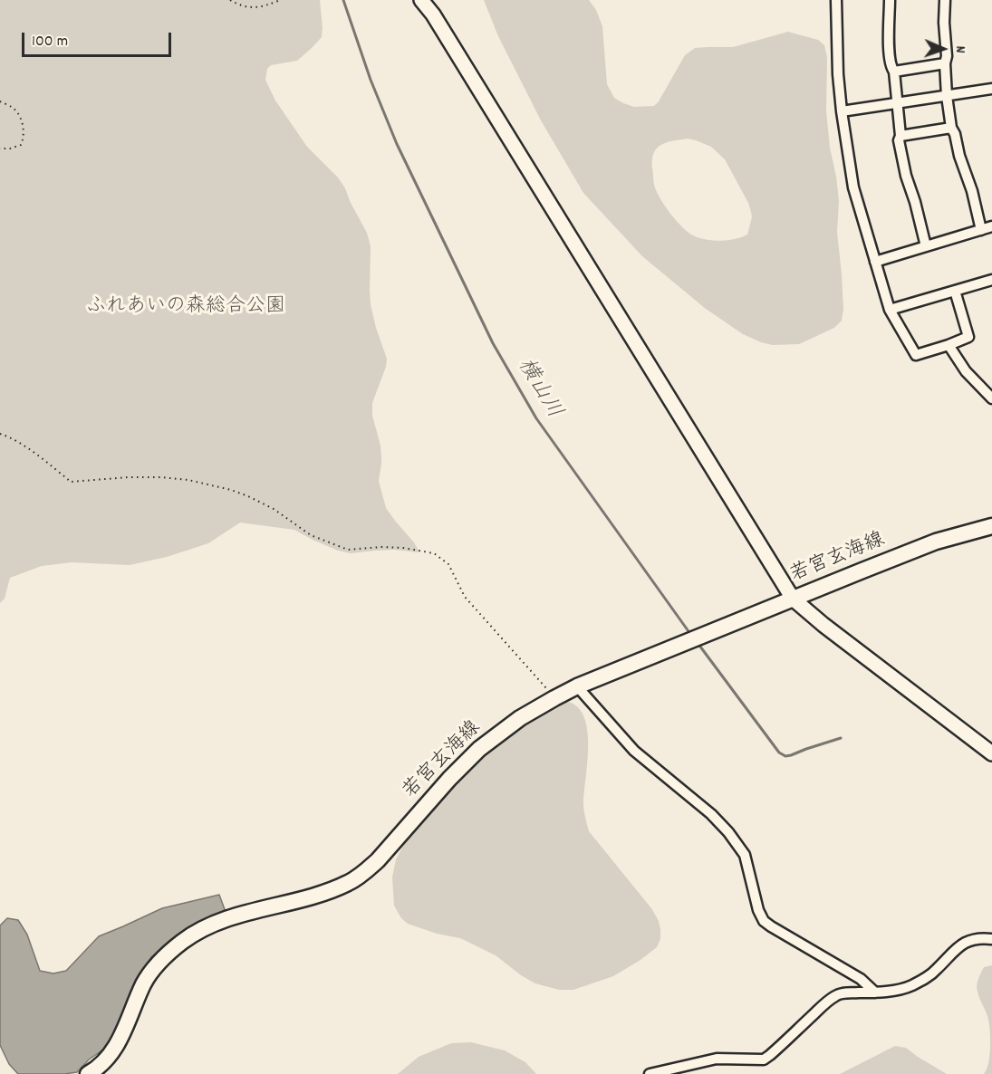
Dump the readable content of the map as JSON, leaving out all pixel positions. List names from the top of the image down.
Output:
{
  "streets": {
    "main road": ["若宮玄海線"]
  },
  "water": ["横山川"],
  "parks": ["ふれあいの森総合公園"],
  "scale_bar": "100 m",
  "north": "right"
}
